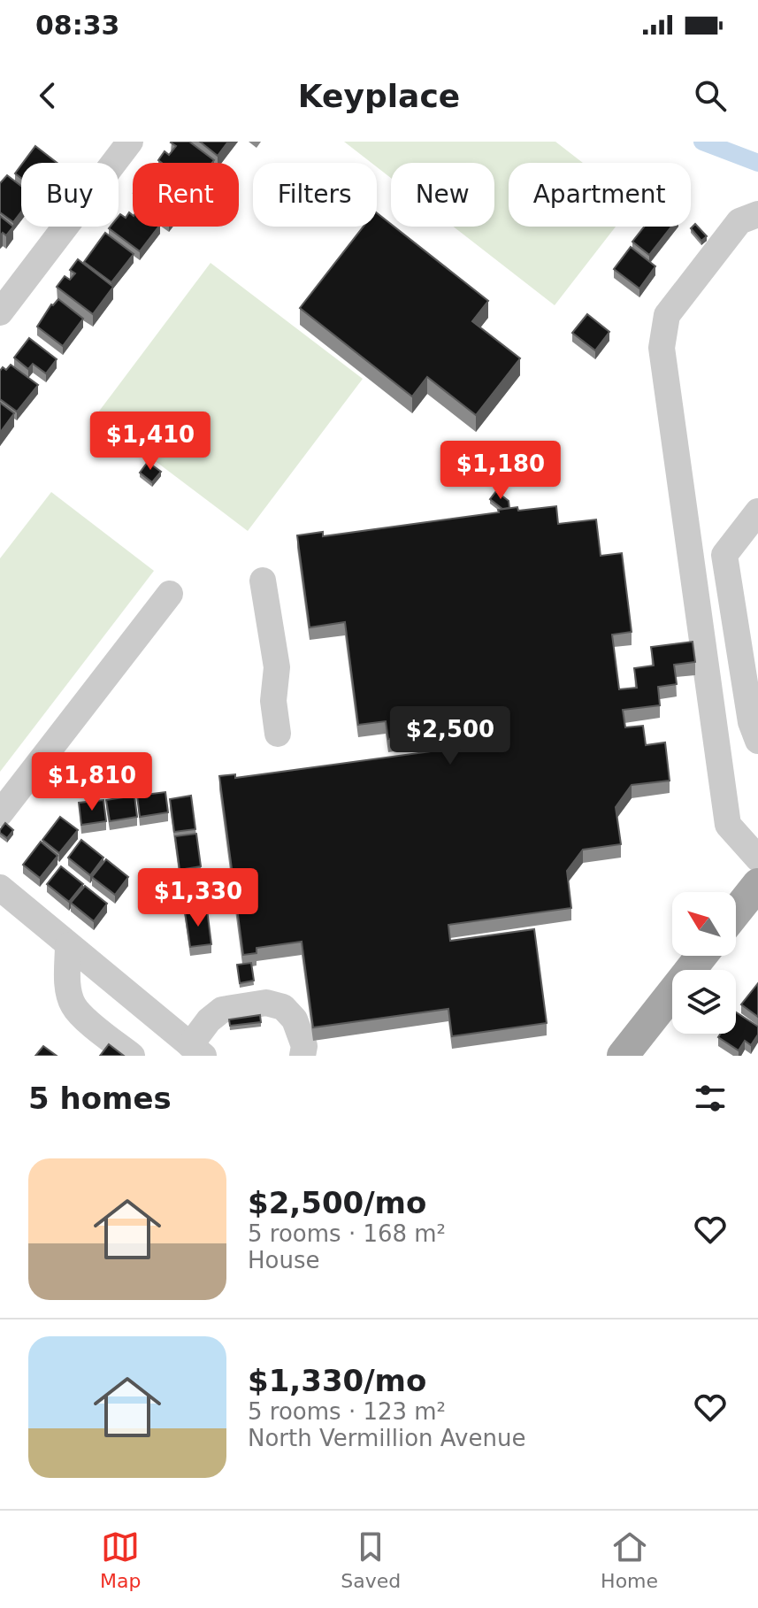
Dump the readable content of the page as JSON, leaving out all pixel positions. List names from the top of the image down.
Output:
{
  "north": "top left",
  "page": {
    "status": "08:33",
    "header": "Keyplace",
    "chip": [
      "Buy",
      "Rent",
      "Filters",
      "New",
      "Apartment"
    ],
    "price": [
      "$1,410",
      "$1,180",
      "$2,500",
      "$1,810",
      "$1,330"
    ],
    "heading": "5 homes",
    "list": [
      {
        "name": "$2,500/mo",
        "note": "5 rooms · 168 m² · House"
      },
      {
        "name": "$1,330/mo",
        "note": "5 rooms · 123 m² · North Vermillion Avenue"
      }
    ],
    "tabs": ["Map", "Saved", "Home"]
  }
}
